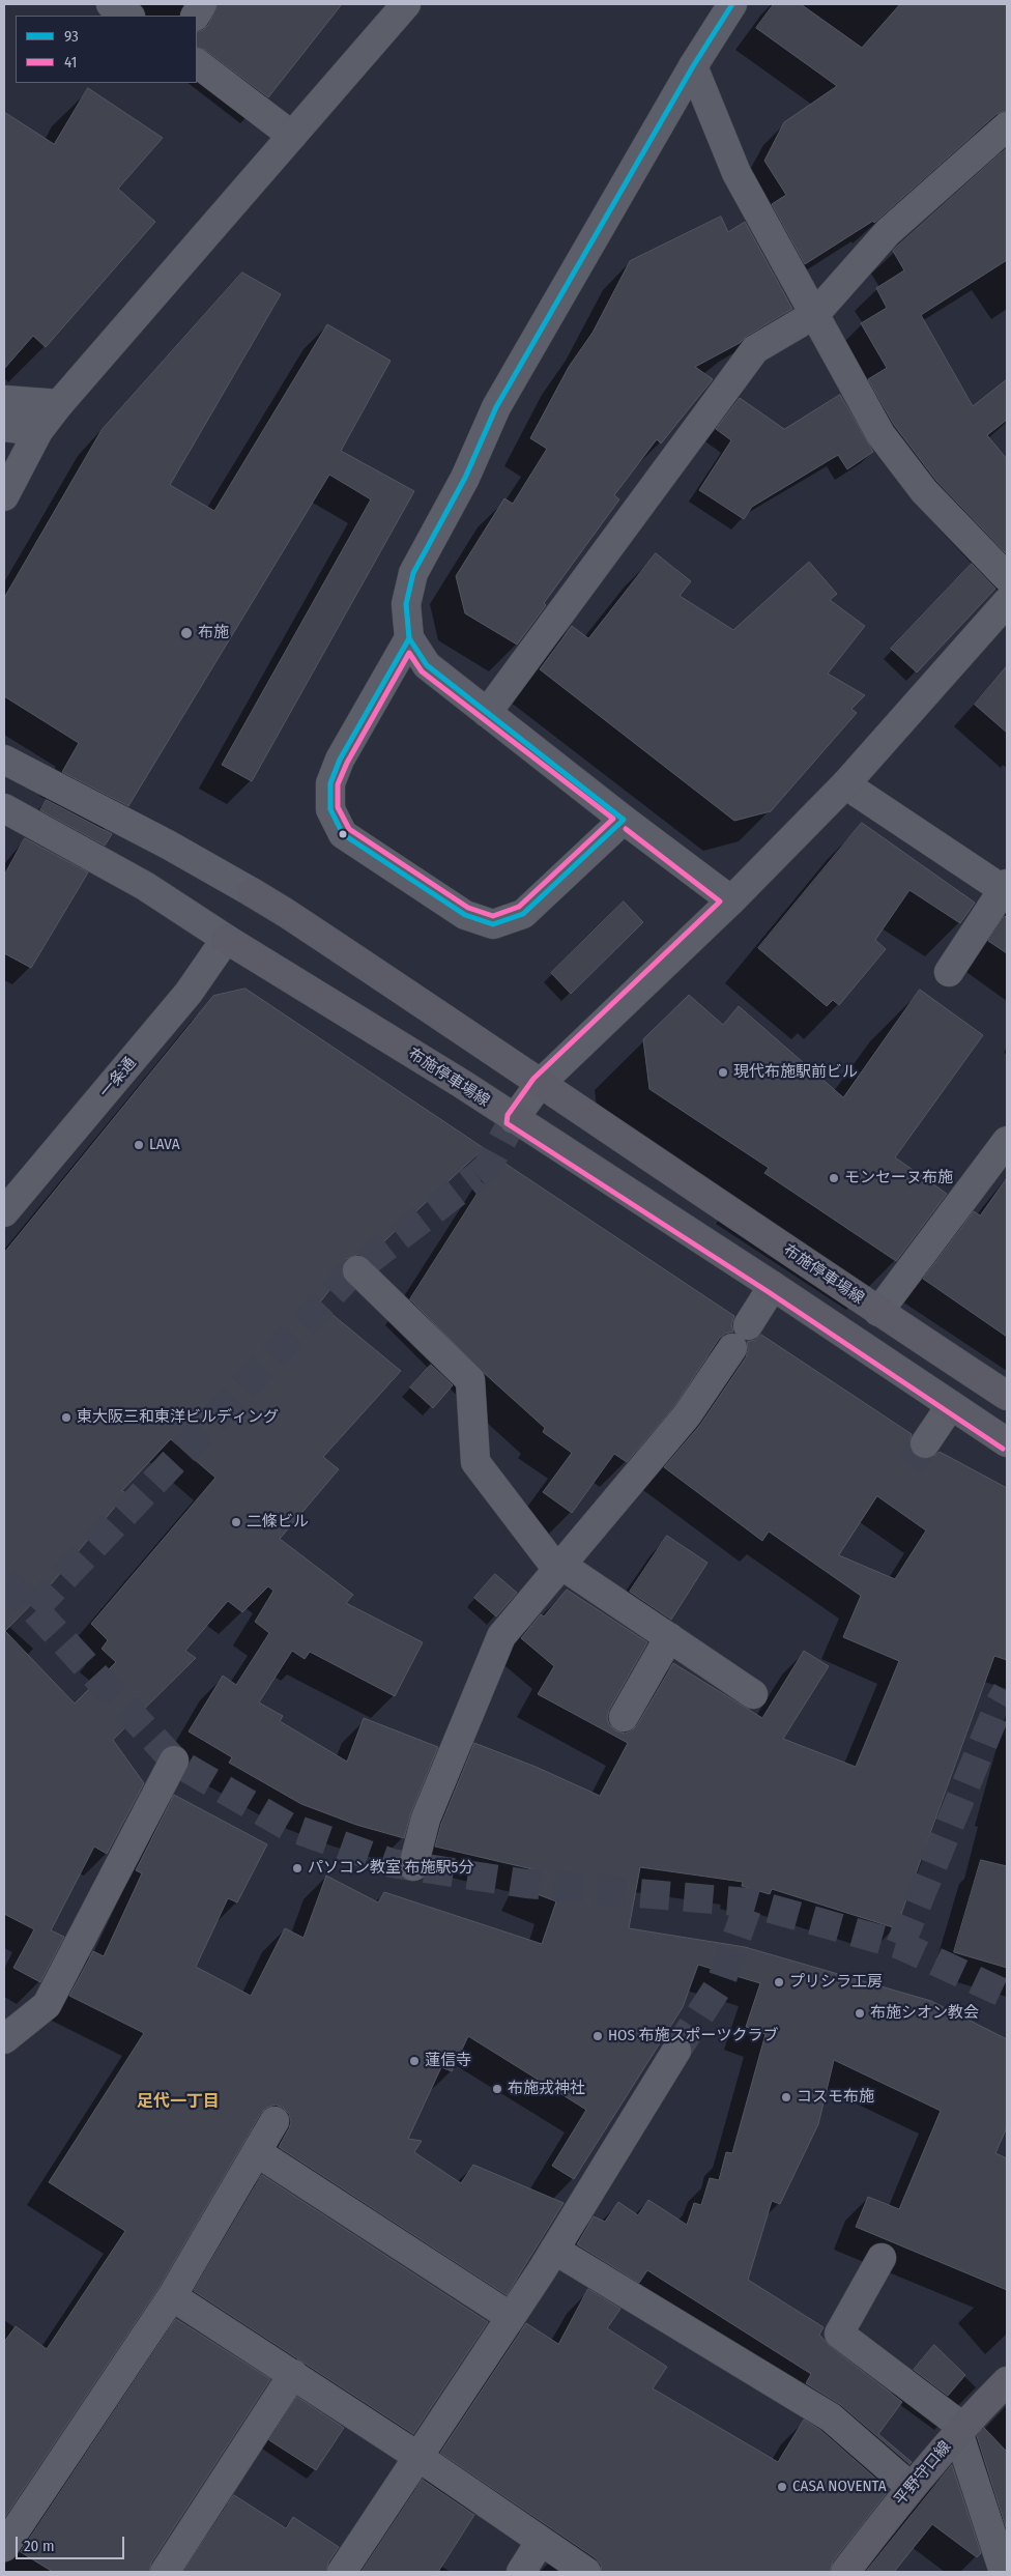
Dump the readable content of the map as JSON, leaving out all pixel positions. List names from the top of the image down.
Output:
{
  "streets": {
    "main road": ["布施停車場線", "平野守口線"],
    "street": ["一条通"]
  },
  "crossings": [
    ["一条通", "布施停車場線"]
  ],
  "districts": ["足代一丁目"],
  "places": [
    "布施",
    "現代布施駅前ビル",
    "LAVA",
    "モンセーヌ布施",
    "東大阪三和東洋ビルディング",
    "二條ビル",
    "パソコン教室 布施駅5分",
    "プリシラ工房",
    "布施シオン教会",
    "HOS 布施スポーツクラブ",
    "蓮信寺",
    "布施戎神社",
    "コスモ布施",
    "CASA NOVENTA"
  ],
  "lines": ["transit line 93", "transit line 41"],
  "legend": ["93", "41"],
  "scale_bar": "20 m"
}
